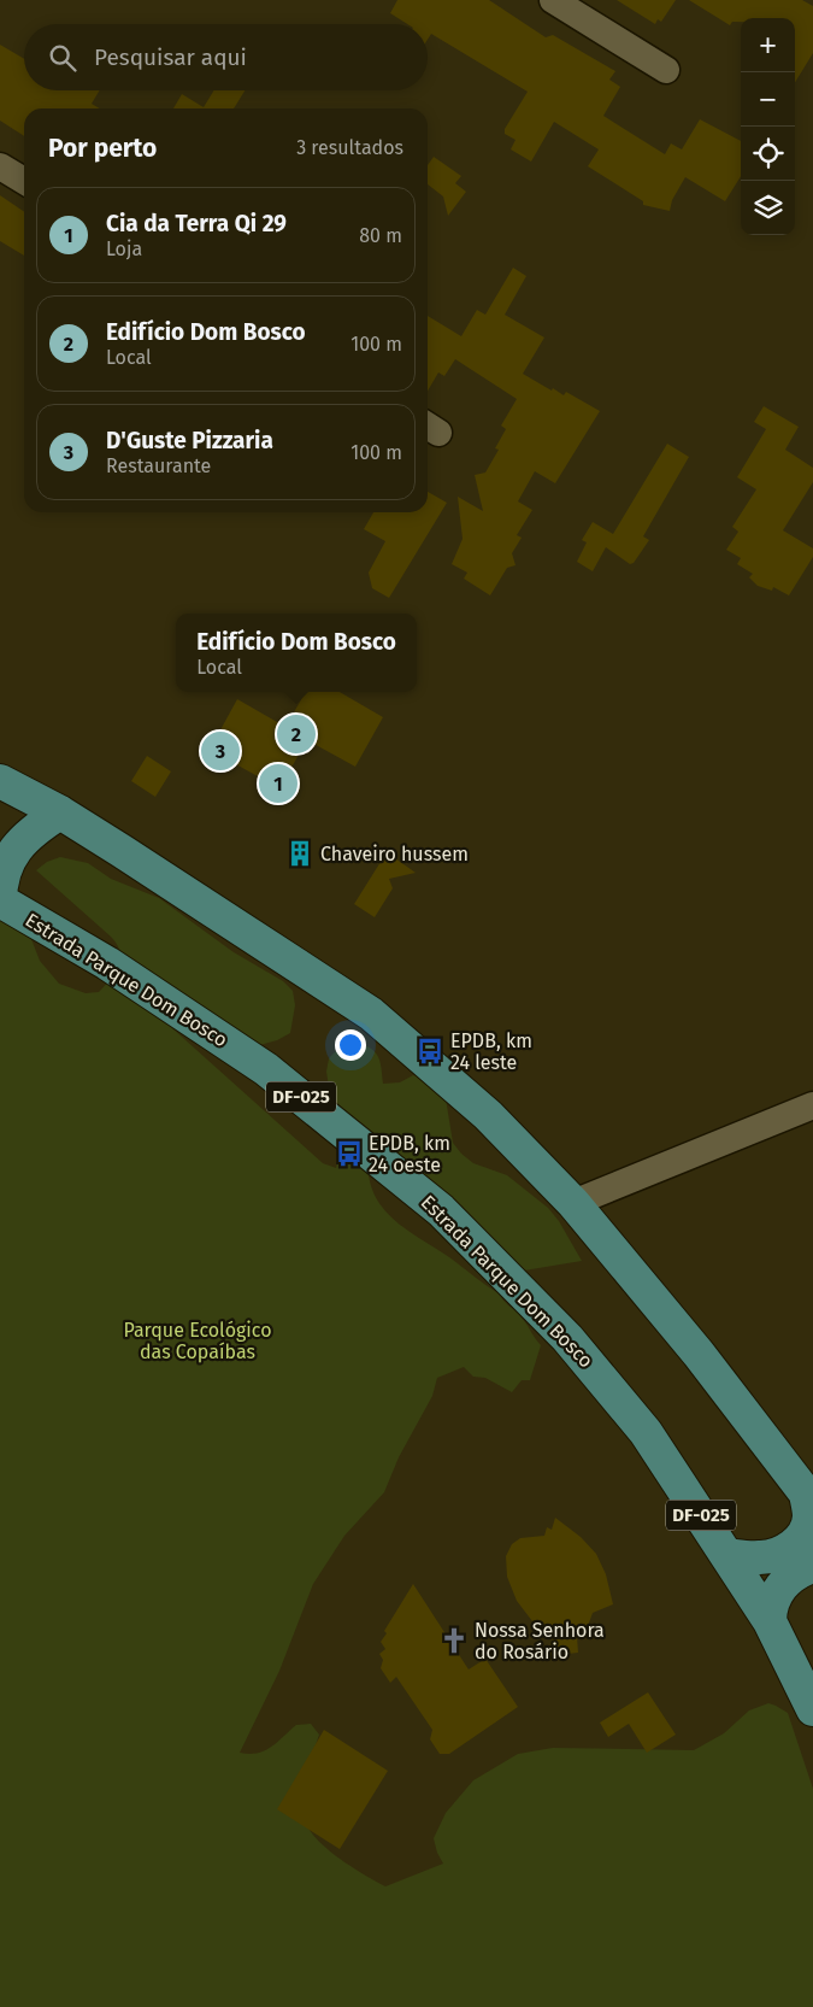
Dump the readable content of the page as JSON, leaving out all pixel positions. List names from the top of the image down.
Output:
{
  "streets": {
    "main road": ["Estrada Parque Dom Bosco", "DF-025"]
  },
  "parks": ["Parque Ecológico das Copaíbas"],
  "places": {
    "building": ["Chaveiro hussem"],
    "bus stop": ["EPDB, km 24 leste", "EPDB, km 24 oeste"],
    "church": ["Nossa Senhora do Rosário"]
  },
  "page": {
    "map_buttons": ["+", "−"],
    "search": "Pesquisar aqui",
    "heading": ["Por perto", "3 resultados"],
    "list": [
      {
        "mark": "1",
        "name": "Cia da Terra Qi 29",
        "note": "Loja",
        "value": "80 m"
      },
      {
        "mark": "2",
        "name": "Edifício Dom Bosco",
        "note": "Local",
        "value": "100 m"
      },
      {
        "mark": "3",
        "name": "D'Guste Pizzaria",
        "note": "Restaurante",
        "value": "100 m"
      }
    ],
    "popup": ["Edifício Dom Bosco", "Local"],
    "pins": ["2", "3", "1"]
  }
}
